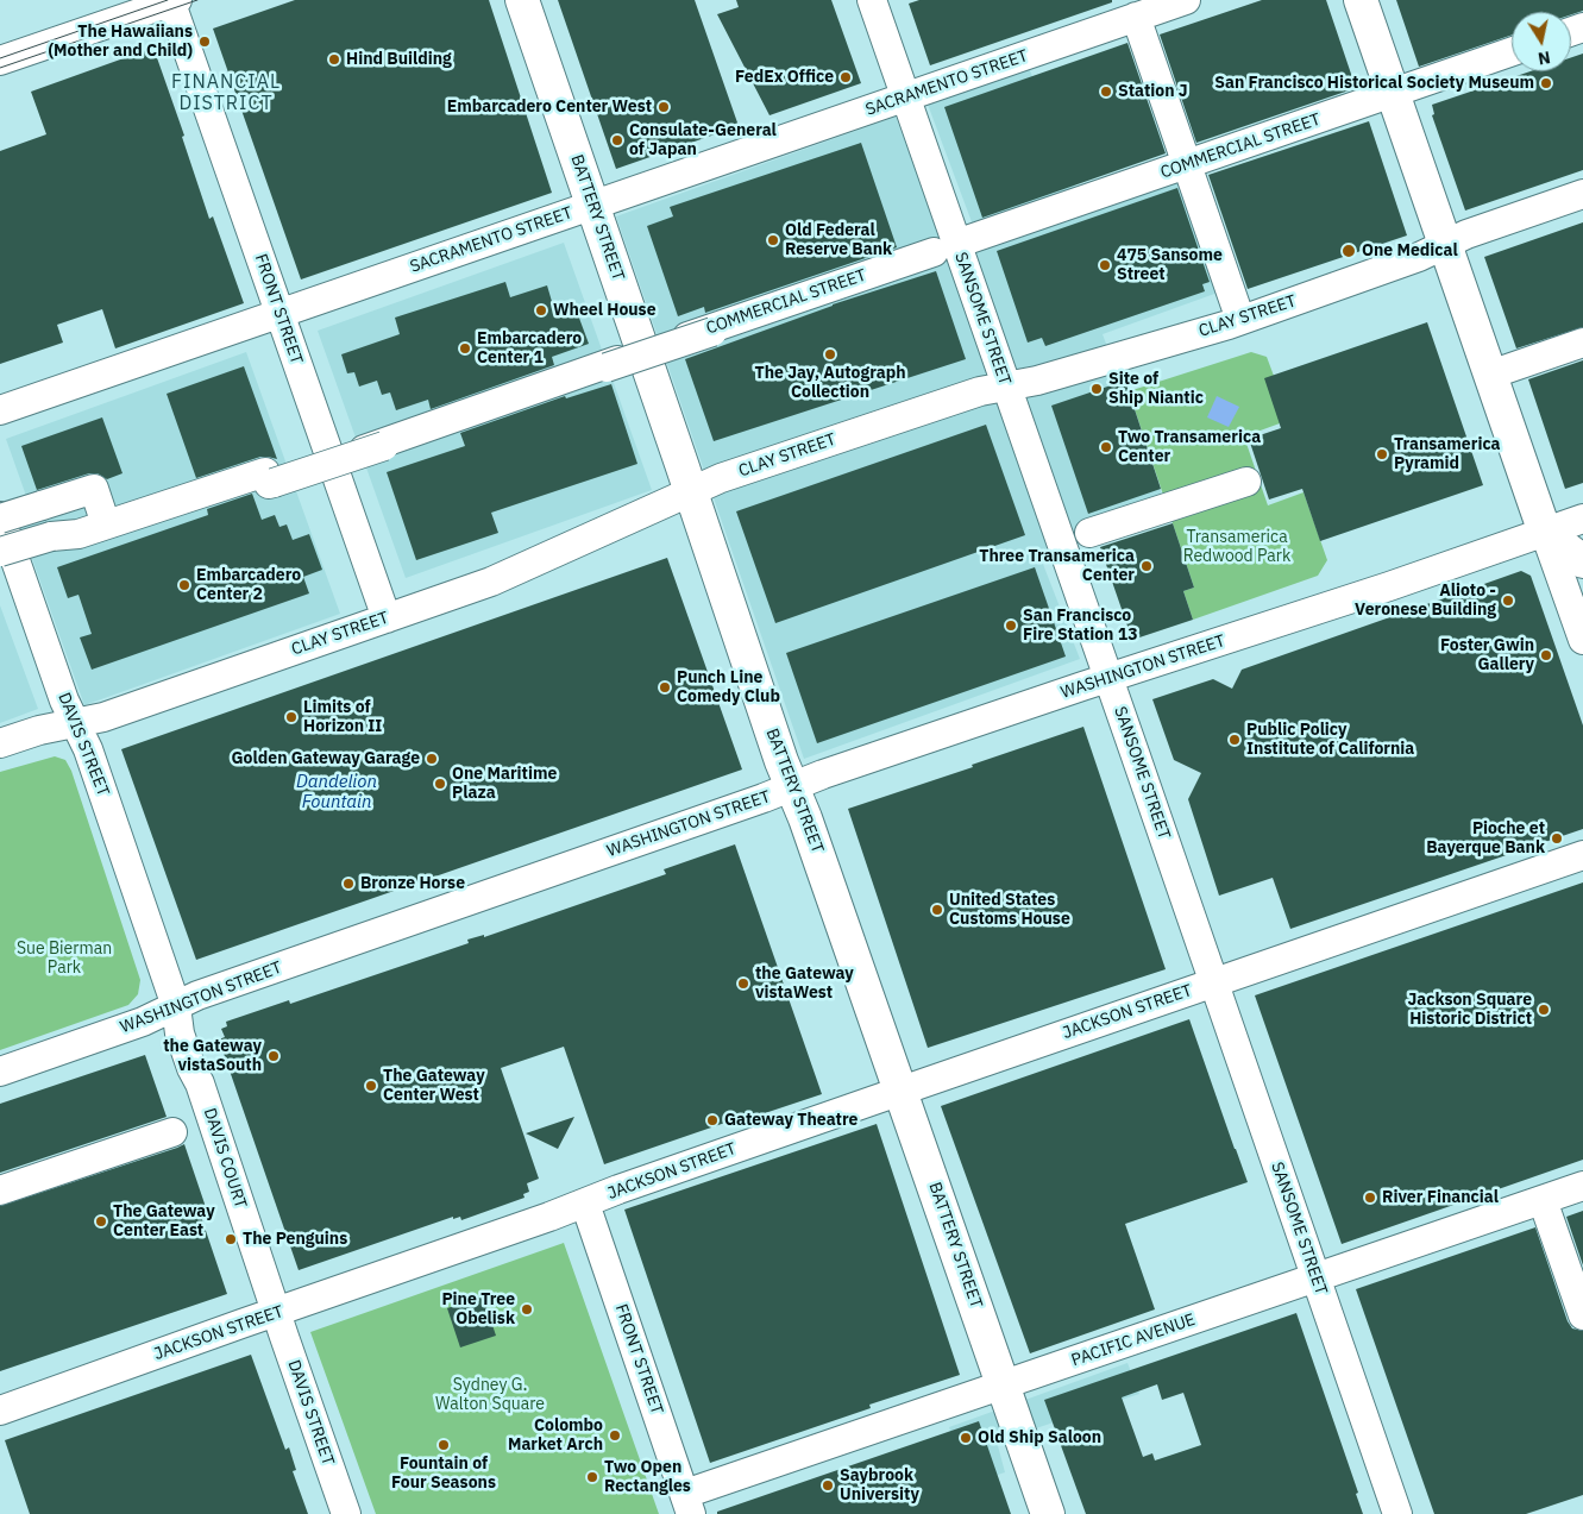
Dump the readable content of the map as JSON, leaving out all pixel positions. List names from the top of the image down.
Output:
{
  "streets": {
    "main road": ["BATTERY STREET"],
    "street": [
      "SACRAMENTO STREET",
      "COMMERCIAL STREET",
      "FRONT STREET",
      "CLAY STREET",
      "SANSOME STREET",
      "WASHINGTON STREET",
      "DAVIS STREET",
      "JACKSON STREET",
      "DAVIS COURT",
      "PACIFIC AVENUE"
    ]
  },
  "crossings": [
    ["SACRAMENTO STREET", "BATTERY STREET"],
    ["SACRAMENTO STREET", "FRONT STREET"],
    ["SACRAMENTO STREET", "SANSOME STREET"],
    ["COMMERCIAL STREET", "SANSOME STREET"],
    ["BATTERY STREET", "CLAY STREET"],
    ["BATTERY STREET", "WASHINGTON STREET"],
    ["BATTERY STREET", "JACKSON STREET"],
    ["BATTERY STREET", "PACIFIC AVENUE"],
    ["FRONT STREET", "CLAY STREET"],
    ["FRONT STREET", "JACKSON STREET"],
    ["FRONT STREET", "PACIFIC AVENUE"],
    ["CLAY STREET", "SANSOME STREET"],
    ["CLAY STREET", "DAVIS STREET"],
    ["SANSOME STREET", "WASHINGTON STREET"],
    ["SANSOME STREET", "JACKSON STREET"],
    ["SANSOME STREET", "PACIFIC AVENUE"],
    ["WASHINGTON STREET", "DAVIS STREET"],
    ["WASHINGTON STREET", "DAVIS COURT"],
    ["DAVIS STREET", "JACKSON STREET"],
    ["DAVIS STREET", "DAVIS COURT"],
    ["JACKSON STREET", "DAVIS COURT"]
  ],
  "districts": ["FINANCIAL DISTRICT"],
  "water": ["Dandelion Fountain"],
  "parks": ["Transamerica Redwood Park", "Sue Bierman Park", "Sydney G. Walton Square"],
  "places": [
    "The Hawaiians (Mother and Child)",
    "Hind Building",
    "FedEx Office",
    "San Francisco Historical Society Museum",
    "Station J",
    "Embarcadero Center West",
    "Consulate-General of Japan",
    "Old Federal Reserve Bank",
    "One Medical",
    "475 Sansome Street",
    "Wheel House",
    "Embarcadero Center 1",
    "The Jay, Autograph Collection",
    "Site of Ship Niantic",
    "Two Transamerica Center",
    "Transamerica Pyramid",
    "Three Transamerica Center",
    "Embarcadero Center 2",
    "Alioto - Veronese Building",
    "San Francisco Fire Station 13",
    "Foster Gwin Gallery",
    "Punch Line Comedy Club",
    "Limits of Horizon II",
    "Public Policy Institute of California",
    "Golden Gateway Garage",
    "One Maritime Plaza",
    "Pioche et Bayerque Bank",
    "Bronze Horse",
    "United States Customs House",
    "the Gateway vistaWest",
    "Jackson Square Historic District",
    "the Gateway vistaSouth",
    "The Gateway Center West",
    "Gateway Theatre",
    "River Financial",
    "The Gateway Center East",
    "The Penguins",
    "Pine Tree Obelisk",
    "Colombo Market Arch",
    "Old Ship Saloon",
    "Fountain of Four Seasons",
    "Two Open Rectangles",
    "Saybrook University"
  ],
  "north": "bottom"
}
